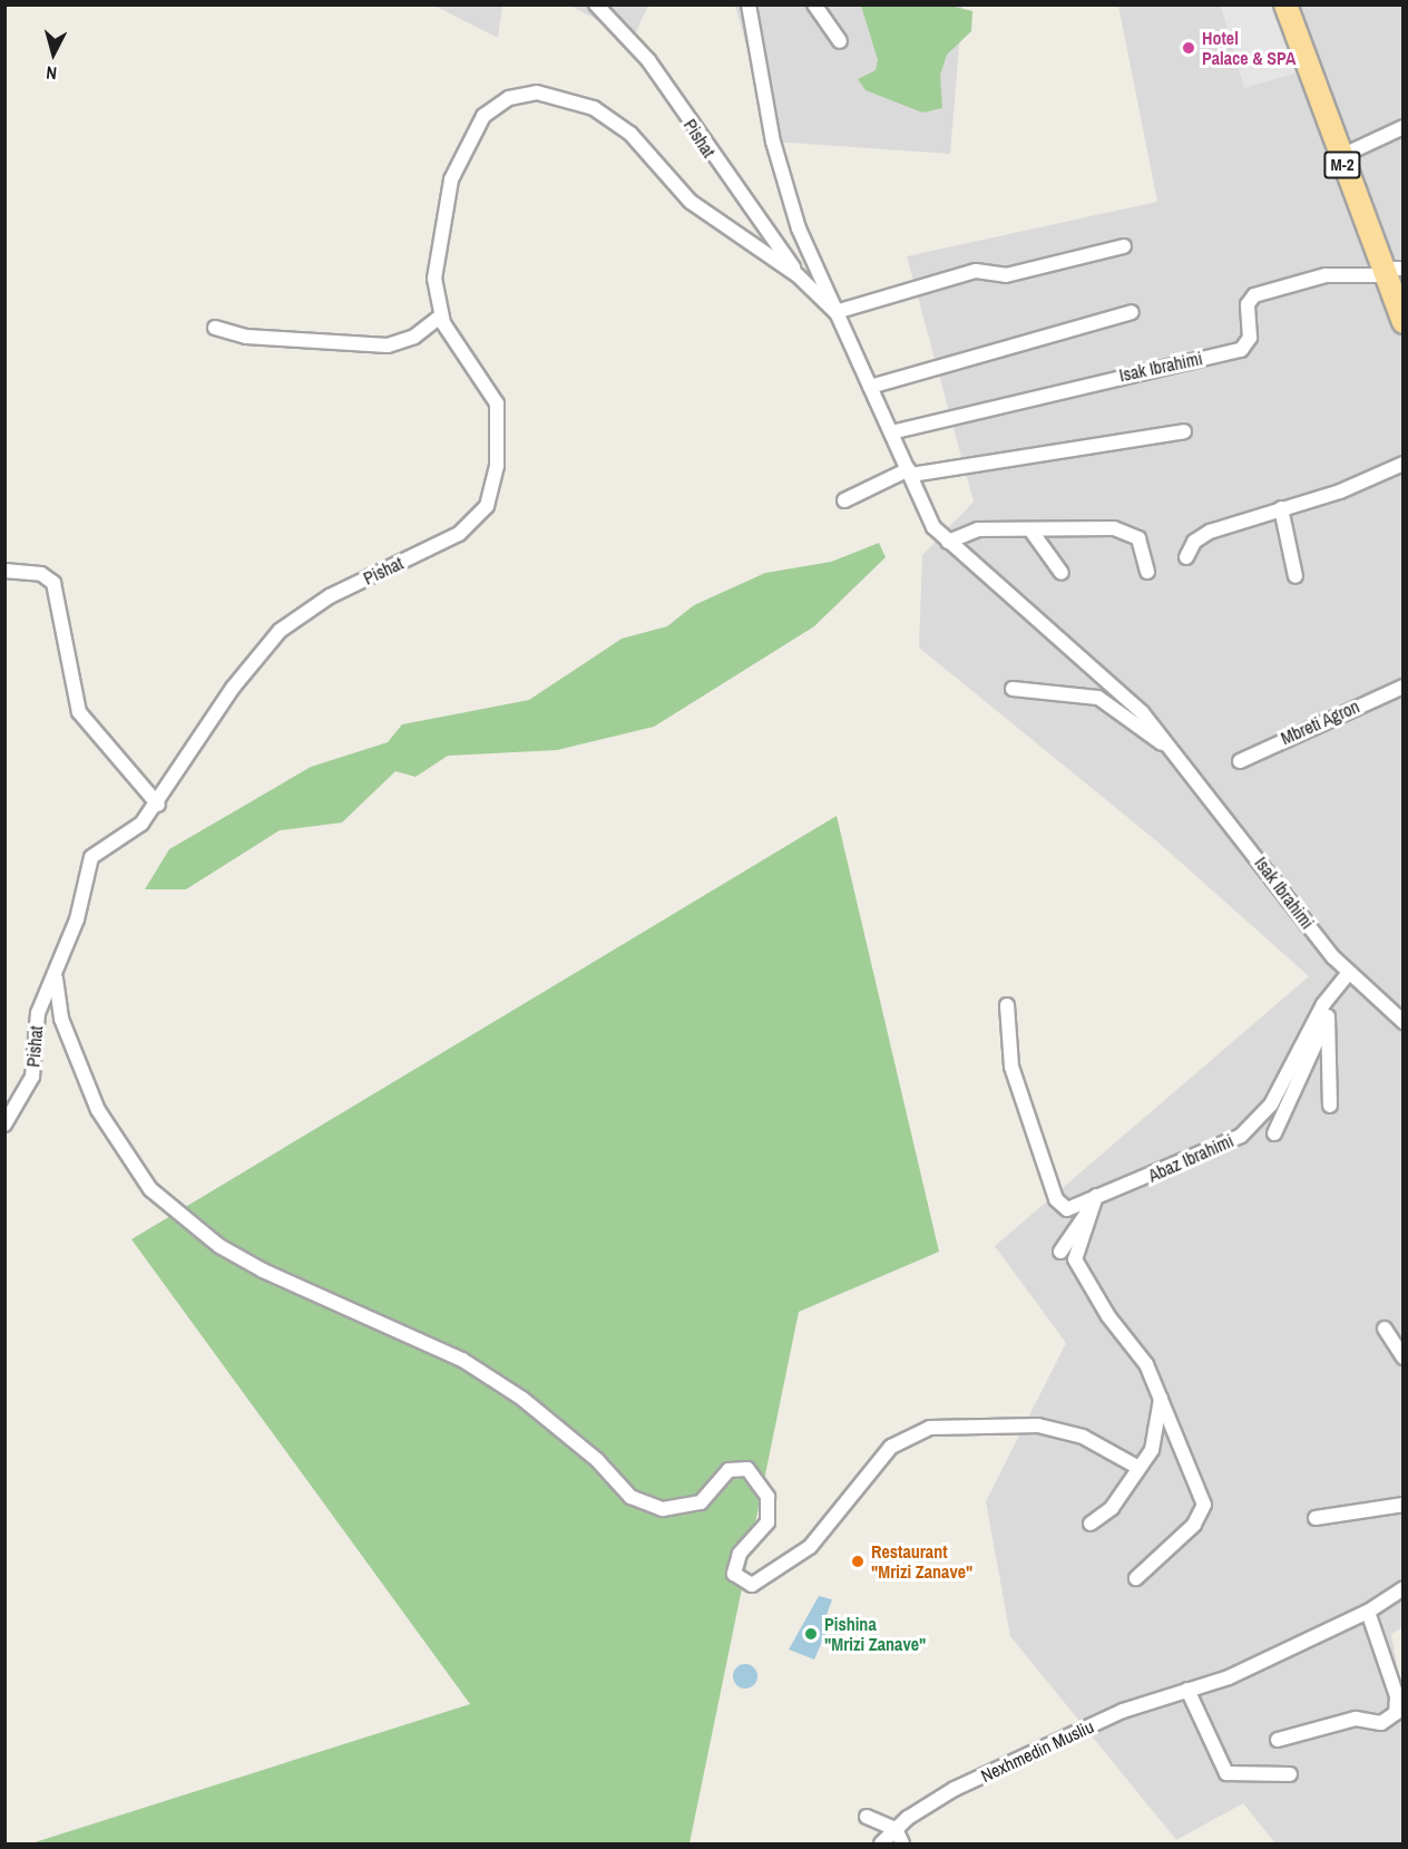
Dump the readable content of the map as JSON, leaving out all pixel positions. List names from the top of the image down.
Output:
{
  "streets": {
    "main road": ["M-2"],
    "street": [
      "Pishat",
      "Isak Ibrahimi",
      "Mbreti Agron",
      "Abaz Ibrahimi",
      "Nexhmedin Musliu"
    ]
  },
  "crossings": [
    ["Pishat", "Isak Ibrahimi"],
    ["M-2", "Isak Ibrahimi"],
    ["Isak Ibrahimi", "Abaz Ibrahimi"]
  ],
  "places": ["Hotel Palace & SPA", "Restaurant \"Mrizi Zanave\"", "Pishina \"Mrizi Zanave\""],
  "north": "bottom"
}
